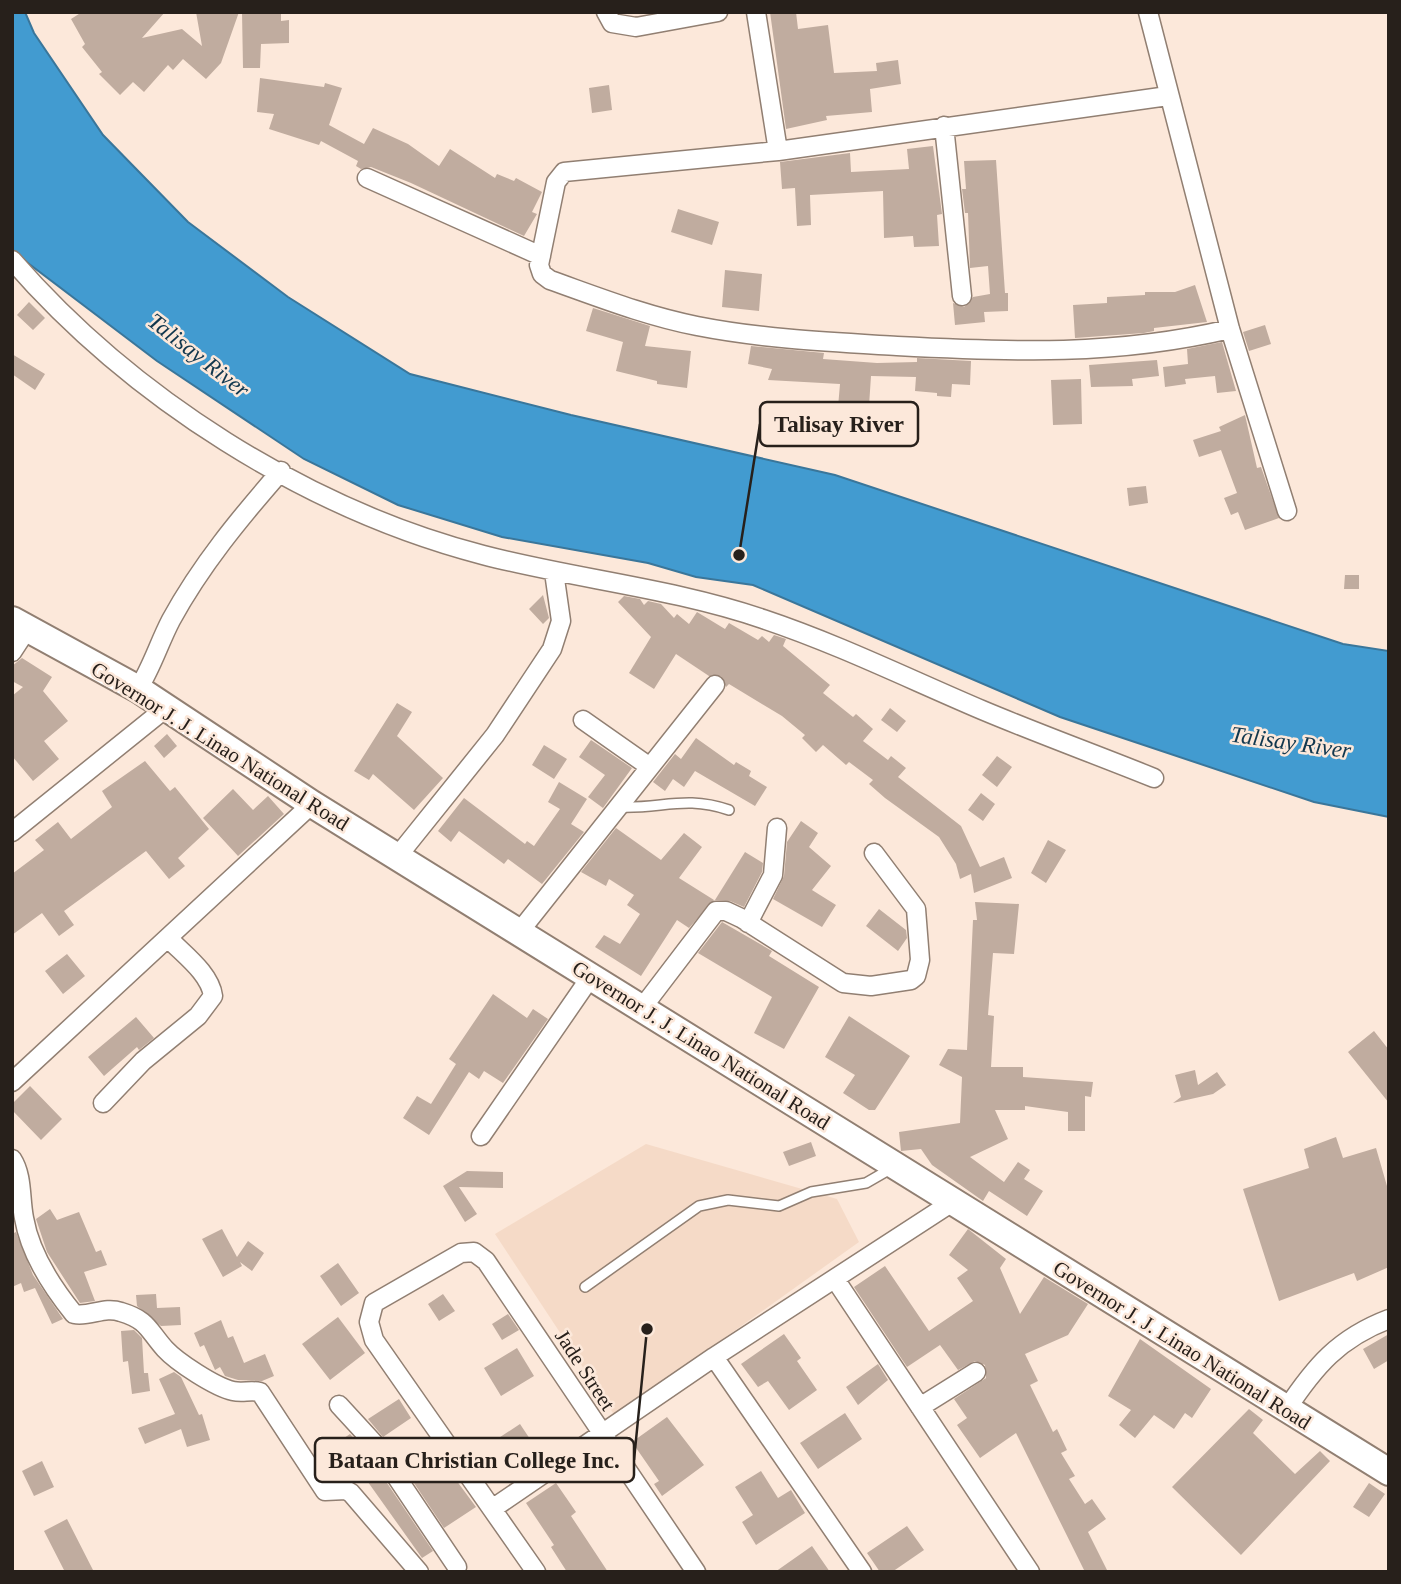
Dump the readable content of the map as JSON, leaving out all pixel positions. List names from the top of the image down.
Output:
{
  "streets": {
    "main road": ["Governor J. J. Linao National Road"],
    "street": ["Jade Street"]
  },
  "water": ["Talisay River"],
  "places": ["Talisay River", "Bataan Christian College Inc."]
}
